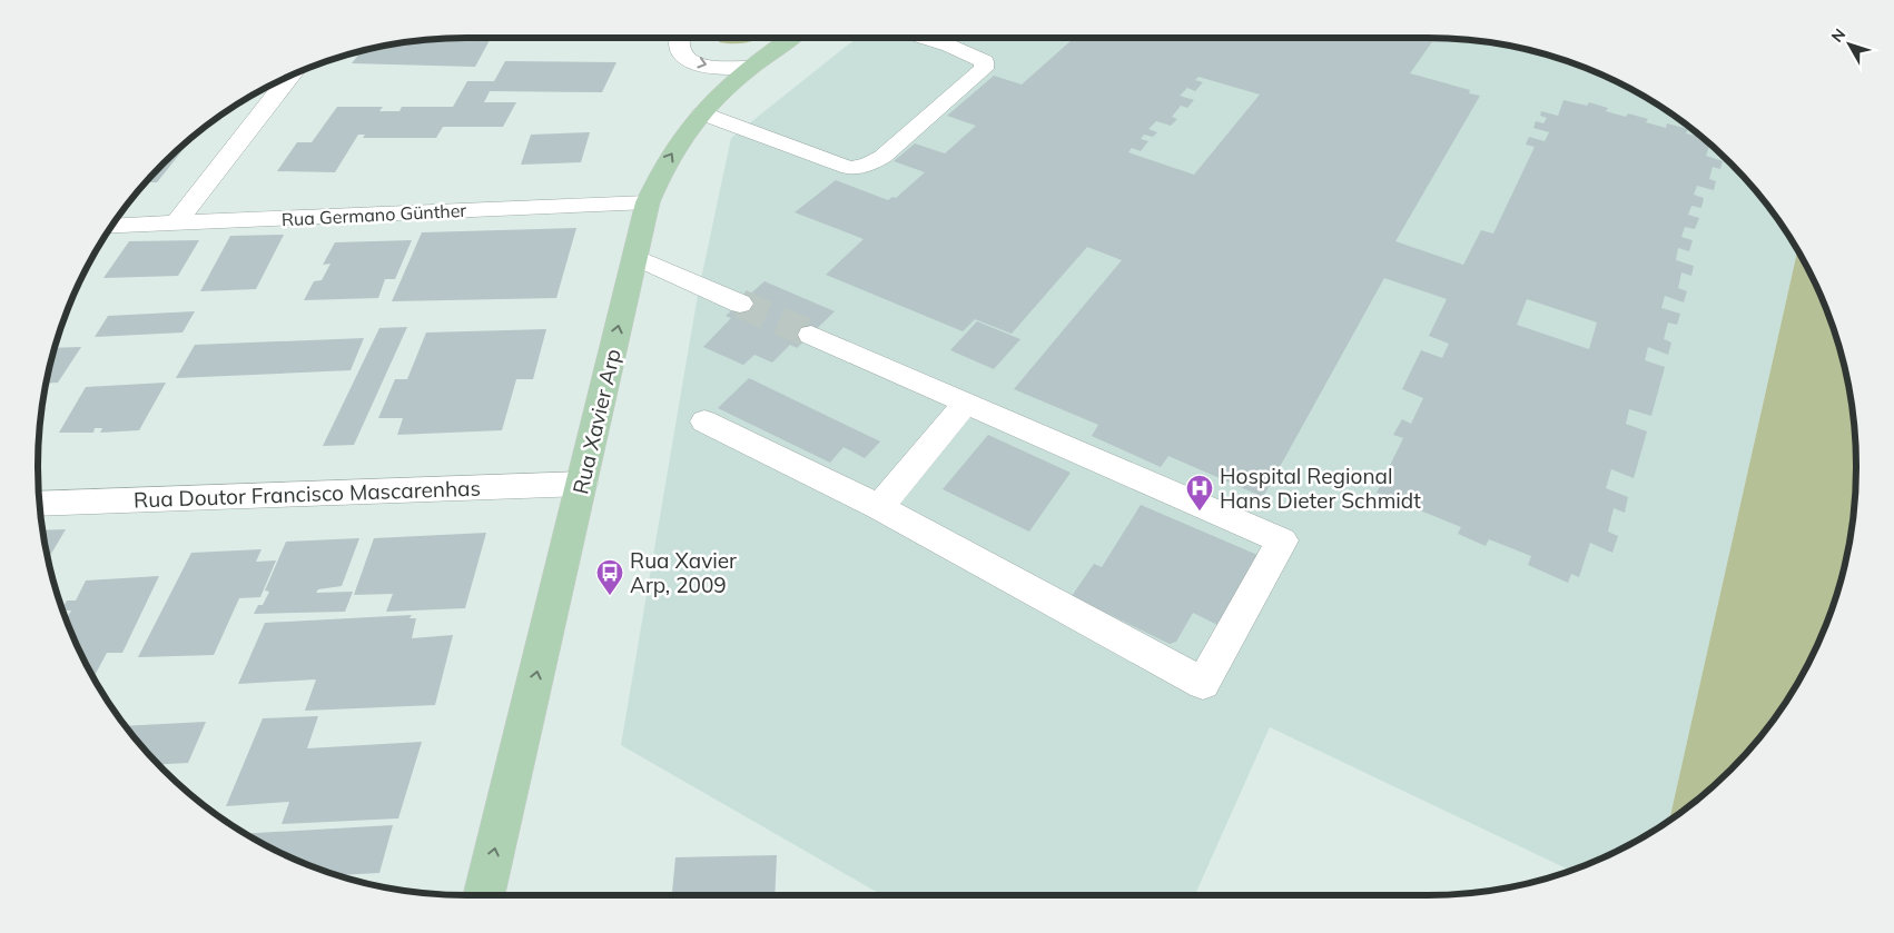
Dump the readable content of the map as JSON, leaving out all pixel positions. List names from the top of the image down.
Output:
{
  "streets": {
    "main road": ["Rua Xavier Arp"],
    "street": ["Rua Germano Günther", "Rua Doutor Francisco Mascarenhas"]
  },
  "crossings": [
    ["Rua Germano Günther", "Rua Xavier Arp"],
    ["Rua Xavier Arp", "Rua Doutor Francisco Mascarenhas"]
  ],
  "one_way": ["Rua Xavier Arp"],
  "places": {
    "hospital": ["Hospital Regional Hans Dieter Schmidt"],
    "bus stop": ["Rua Xavier Arp, 2009"]
  },
  "north": "top left"
}
